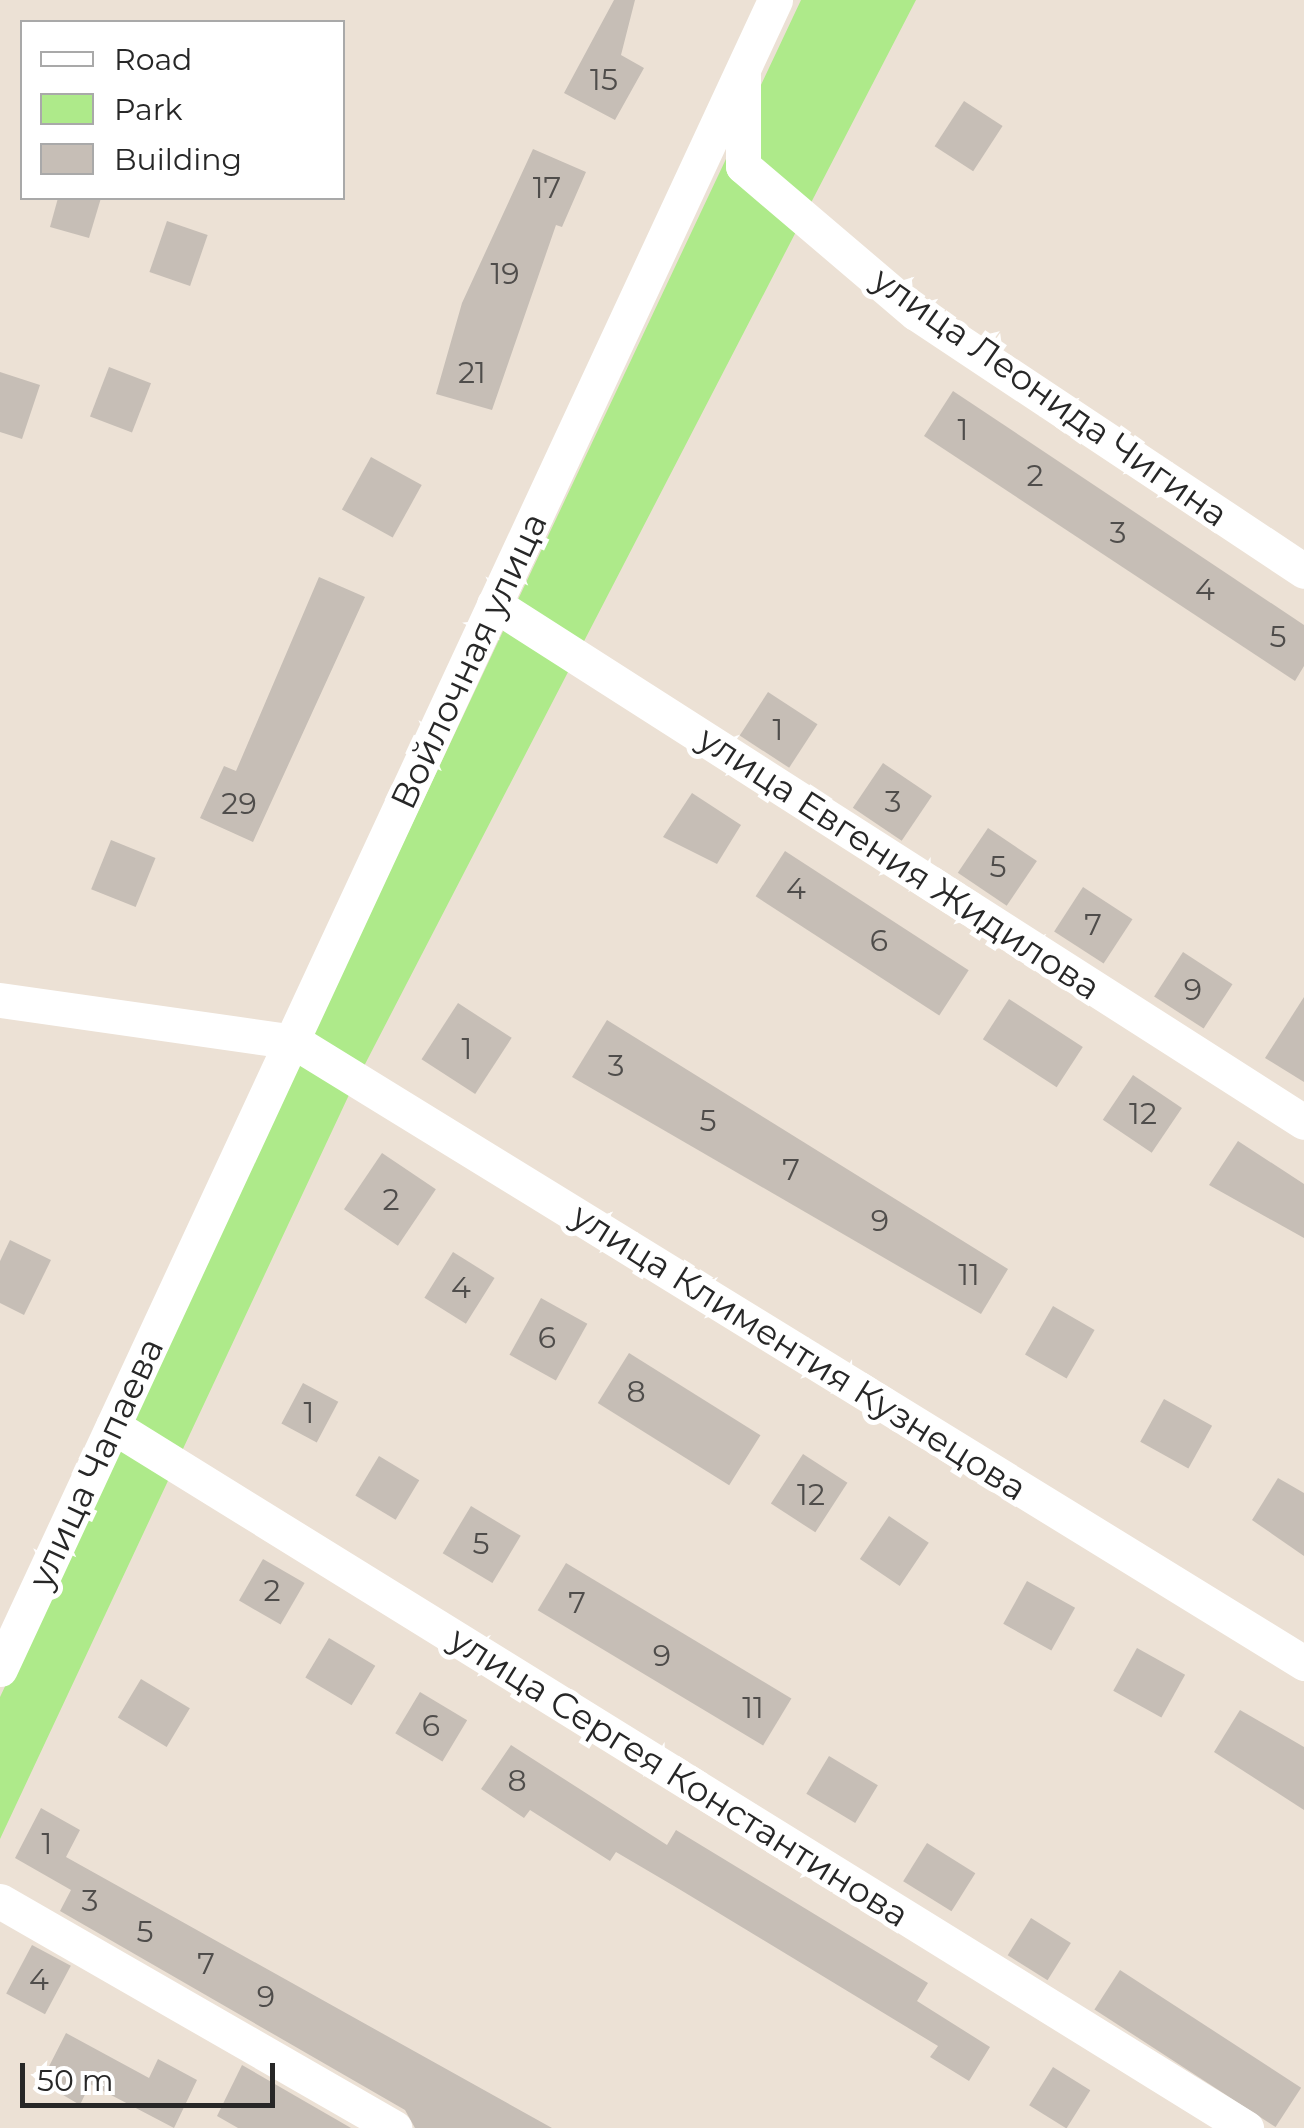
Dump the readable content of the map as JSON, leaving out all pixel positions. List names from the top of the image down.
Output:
{
  "streets": {
    "street": [
      "улица Леонида Чигина",
      "Войлочная улица",
      "улица Евгения Жидилова",
      "улица Климентия Кузнецова",
      "улица Чапаева",
      "улица Сергея Константинова"
    ]
  },
  "crossings": [
    ["улица Леонида Чигина", "Войлочная улица"],
    ["Войлочная улица", "улица Евгения Жидилова"],
    ["Войлочная улица", "улица Климентия Кузнецова"],
    ["Войлочная улица", "улица Чапаева"],
    ["улица Чапаева", "улица Сергея Константинова"]
  ],
  "house_numbers": [
    "15",
    "17",
    "19",
    "21",
    "1",
    "2",
    "3",
    "4",
    "5",
    "1",
    "3",
    "29",
    "5",
    "4",
    "7",
    "6",
    "9",
    "1",
    "3",
    "12",
    "5",
    "7",
    "2",
    "9",
    "11",
    "4",
    "6",
    "8",
    "1",
    "12",
    "5",
    "2",
    "7",
    "9",
    "11",
    "6",
    "8",
    "1",
    "3",
    "5",
    "7",
    "4",
    "9"
  ],
  "legend": ["Road", "Park", "Building"],
  "scale_bar": "50 m"
}
